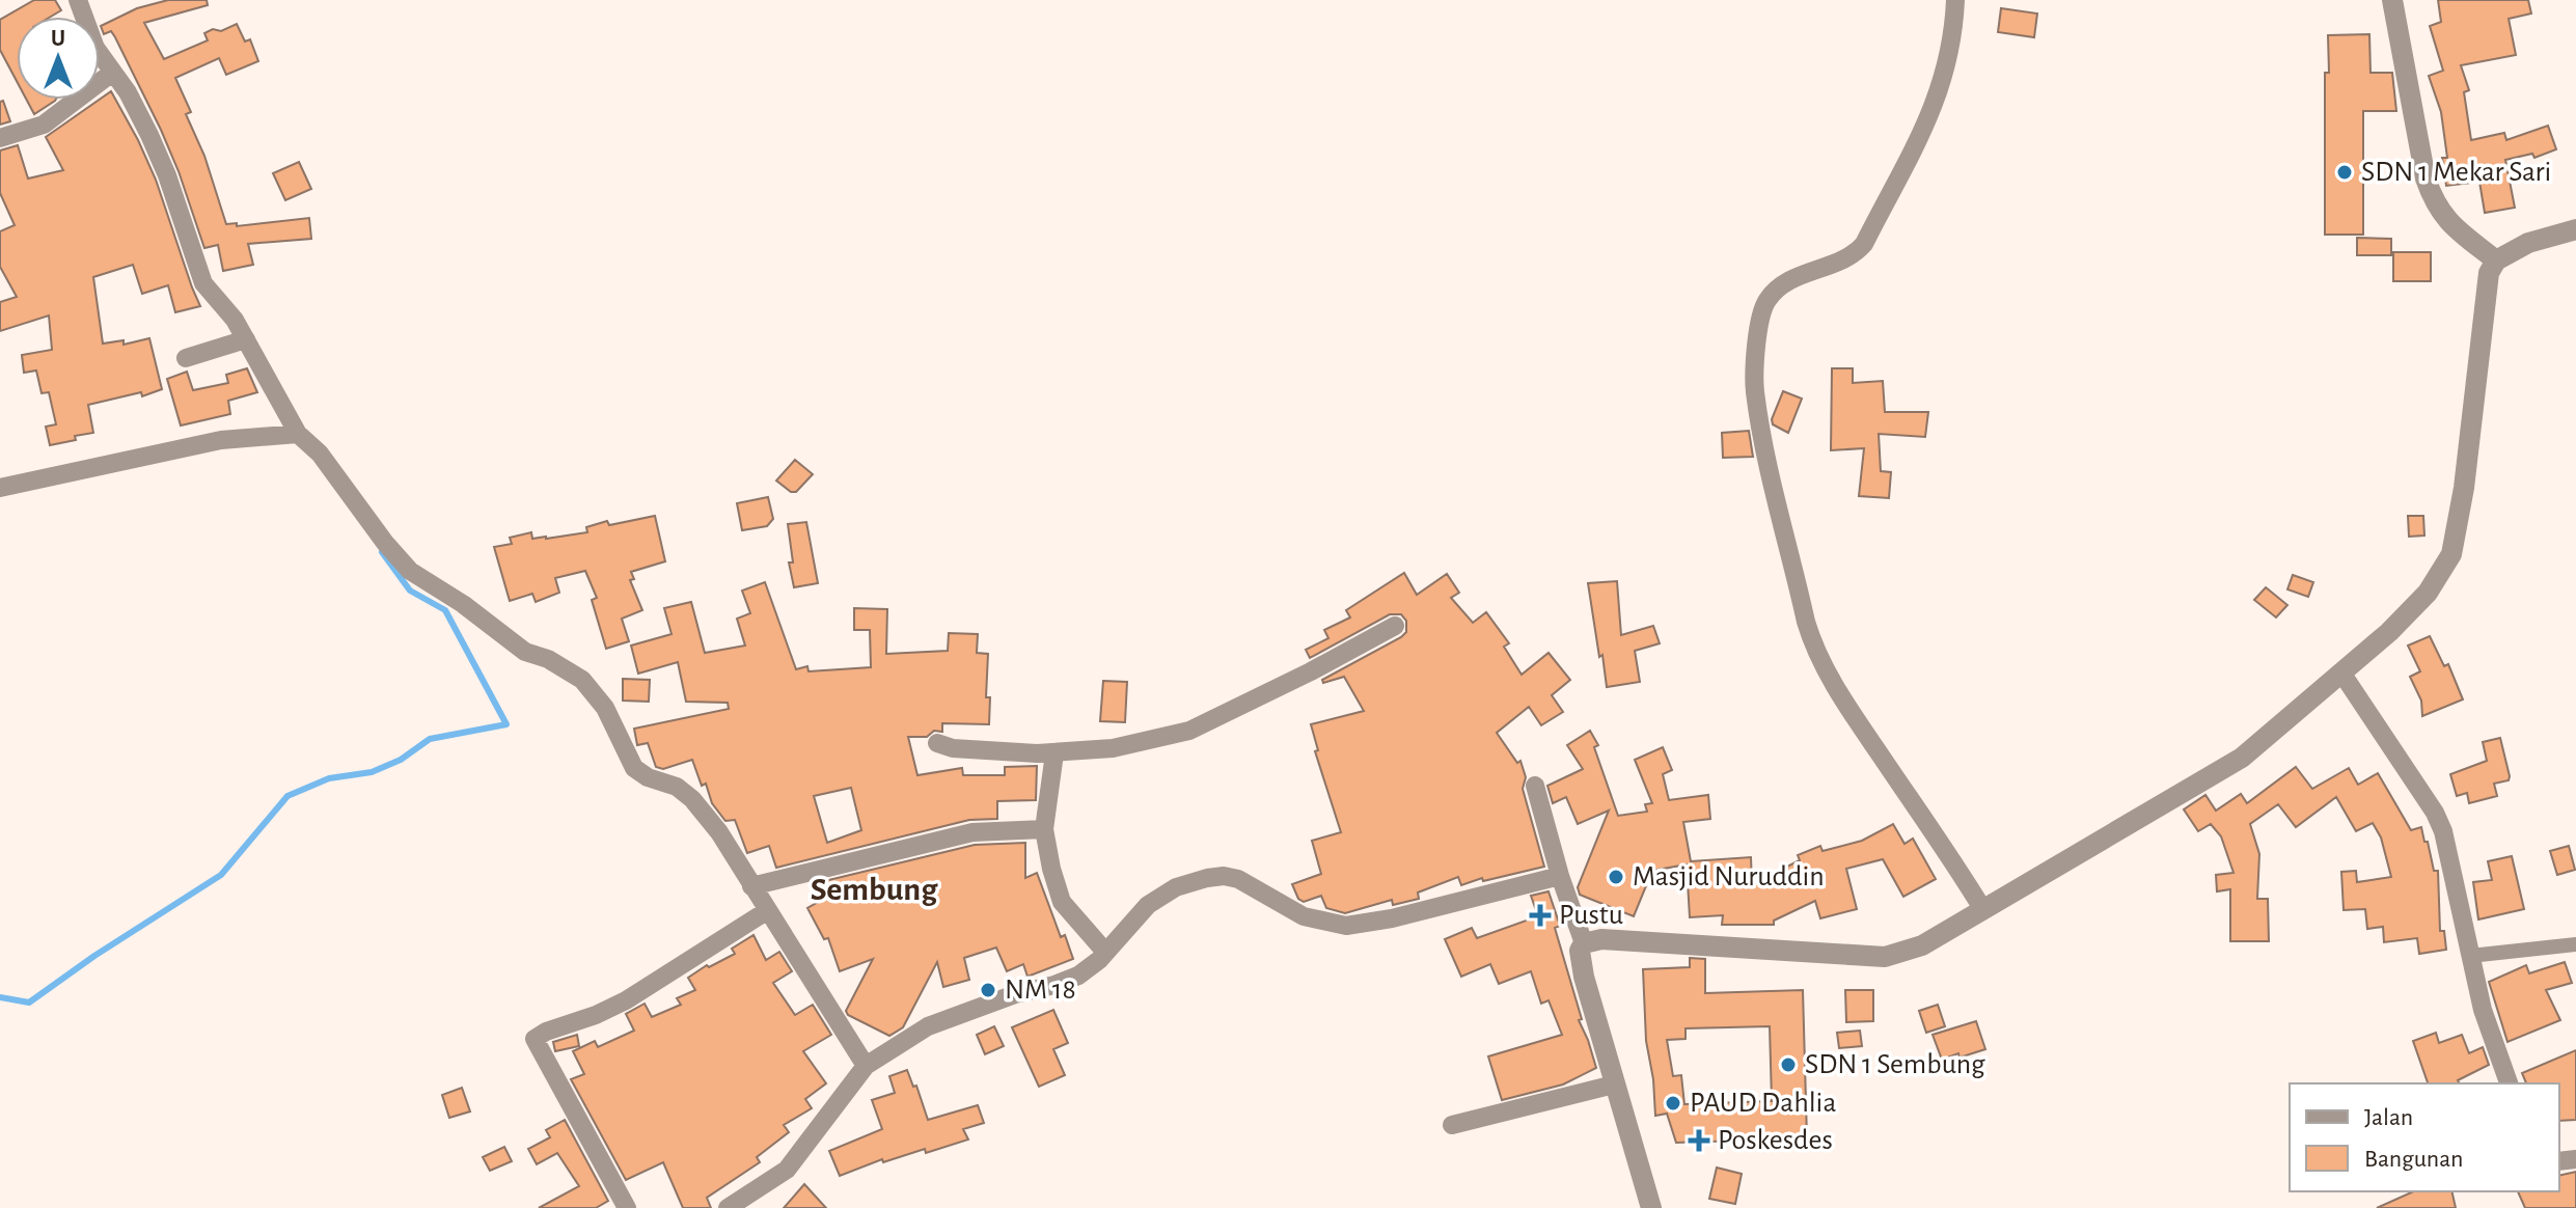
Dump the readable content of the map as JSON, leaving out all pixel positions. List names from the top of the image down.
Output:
{
  "districts": ["Sembung"],
  "places": {
    "other": [
      "SDN 1 Mekar Sari",
      "Masjid Nuruddin",
      "NM 18",
      "SDN 1 Sembung",
      "PAUD Dahlia"
    ],
    "health": ["Pustu", "Poskesdes"]
  },
  "legend": ["Jalan", "Bangunan"],
  "north": "top"
}
